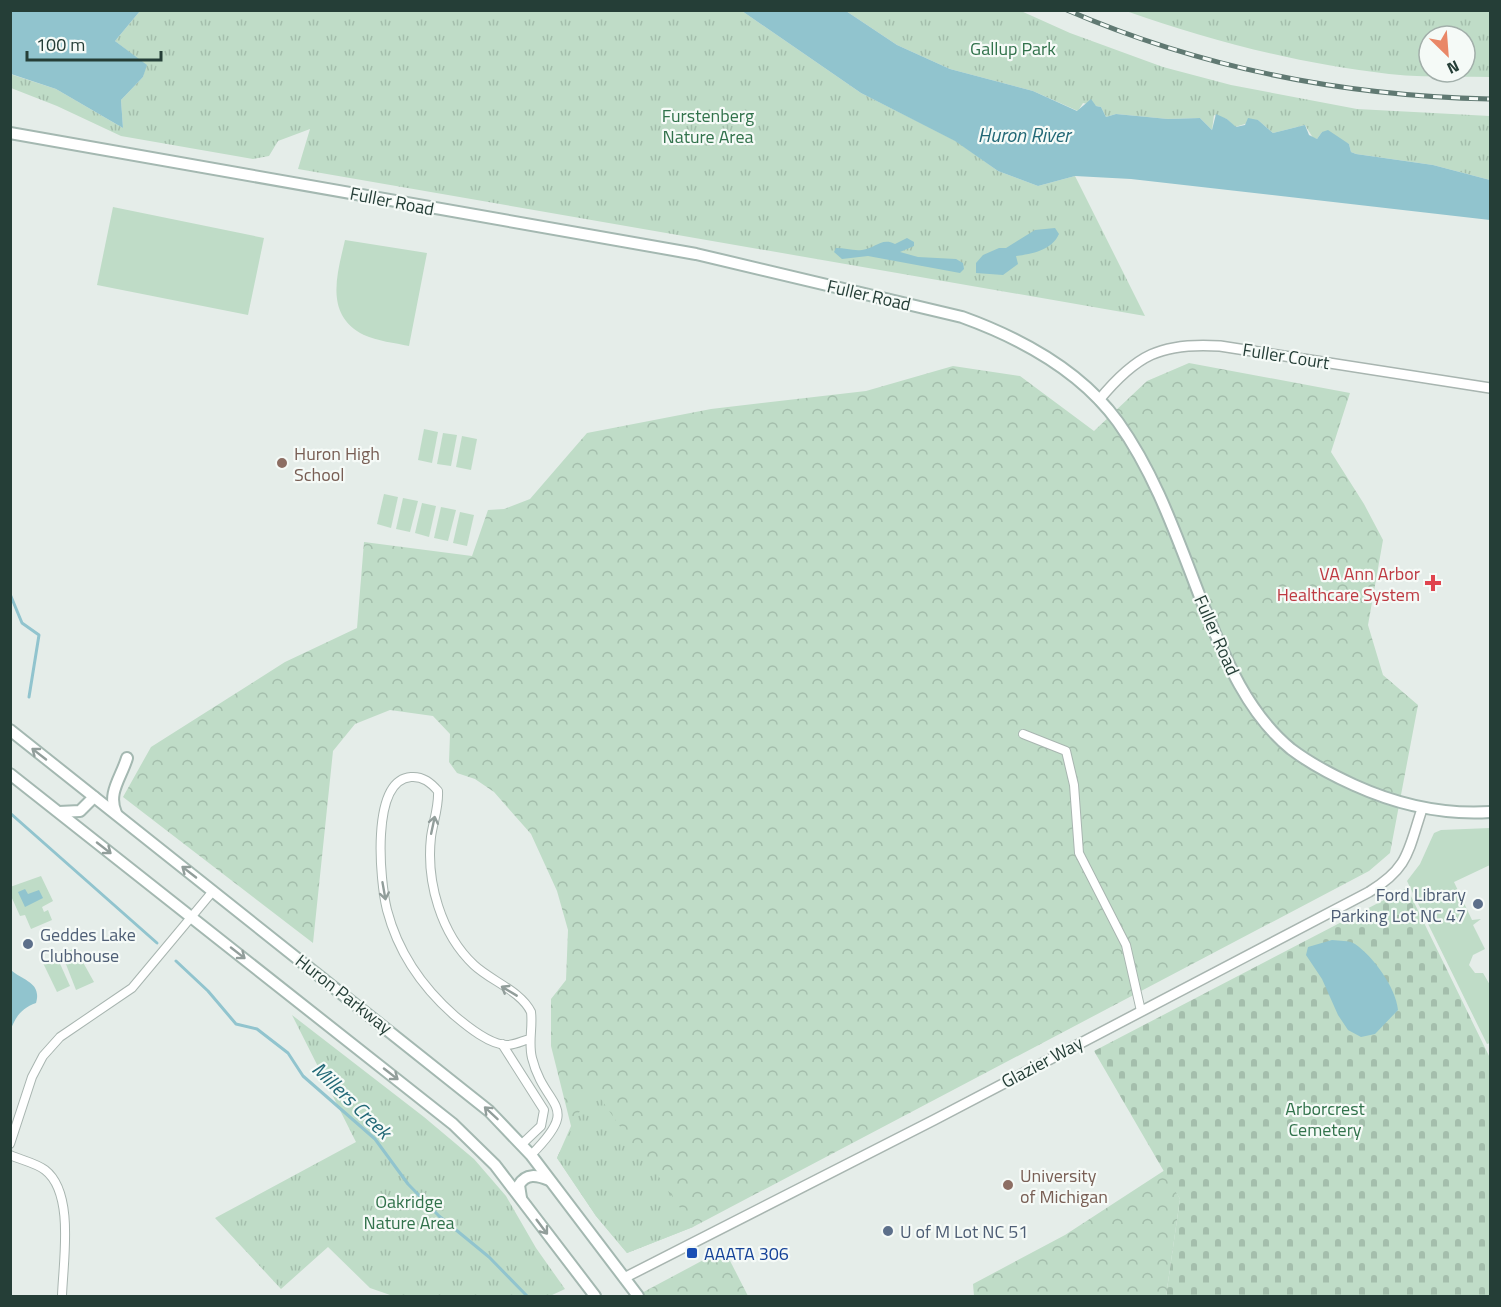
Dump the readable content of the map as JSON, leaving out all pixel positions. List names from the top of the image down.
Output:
{
  "streets": {
    "main road": ["Fuller Road", "Huron Parkway"],
    "street": ["Fuller Court", "Glazier Way"]
  },
  "crossings": [
    ["Fuller Road", "Fuller Court"],
    ["Fuller Road", "Glazier Way"],
    ["Huron Parkway", "Glazier Way"]
  ],
  "water": ["Huron River", "Millers Creek"],
  "parks": [
    "Gallup Park",
    "Furstenberg Nature Area",
    "Arborcrest Cemetery",
    "Oakridge Nature Area"
  ],
  "places": {
    "other": [
      "Huron High School",
      "Ford Library Parking Lot NC 47",
      "Geddes Lake Clubhouse",
      "University of Michigan",
      "U of M Lot NC 51"
    ],
    "health": ["VA Ann Arbor Healthcare System"],
    "transit": ["AAATA 306"]
  },
  "scale_bar": "100 m",
  "north": "bottom right"
}
